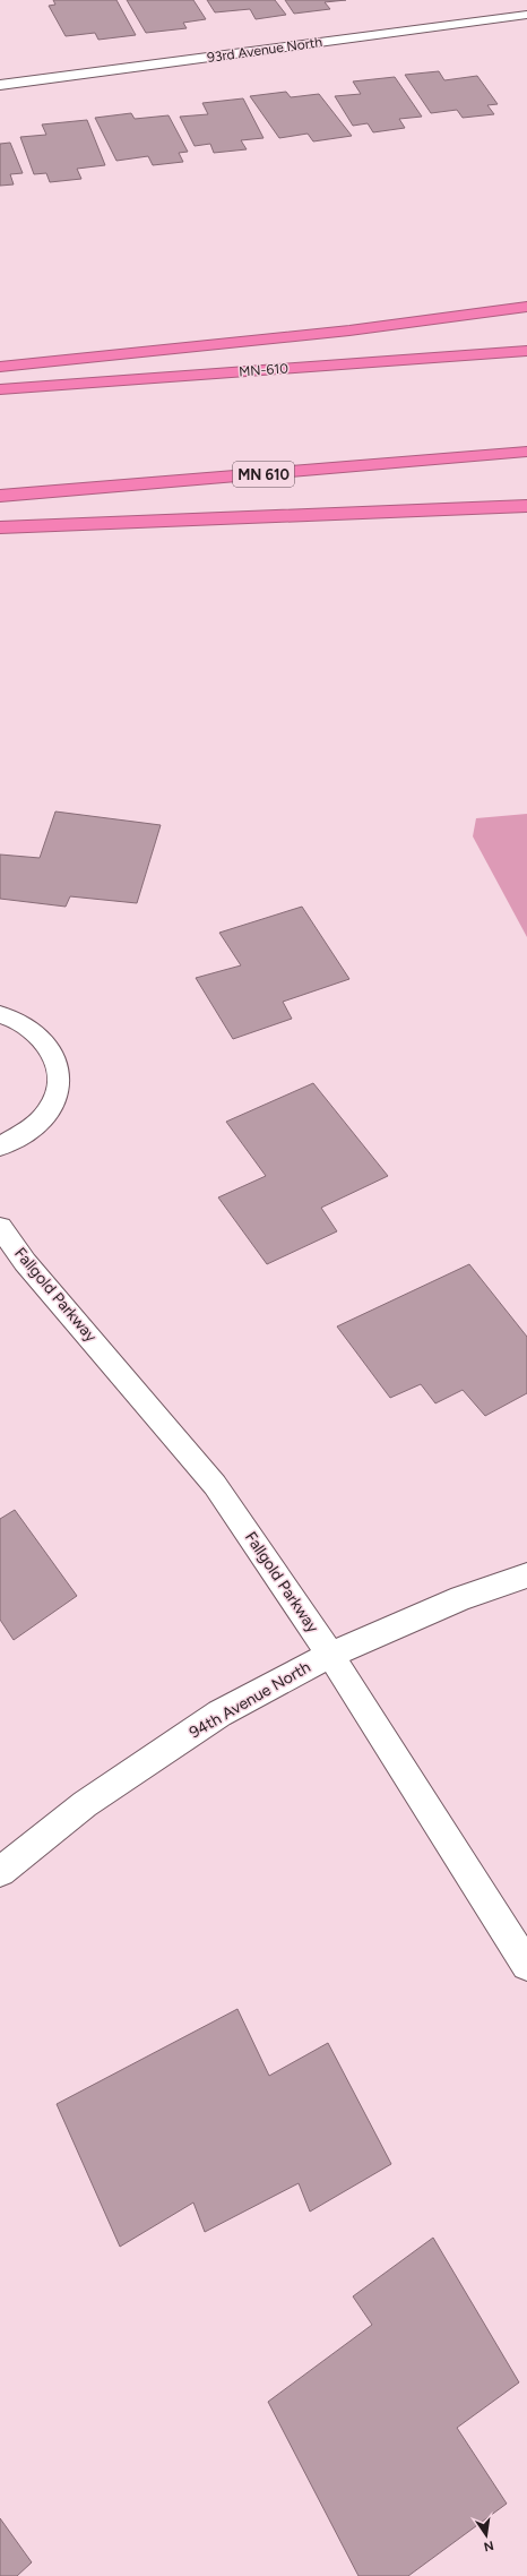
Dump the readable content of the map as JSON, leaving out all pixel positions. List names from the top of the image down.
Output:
{
  "streets": {
    "highway": ["MN-610", "MN 610"],
    "street": ["93rd Avenue North", "Fallgold Parkway", "94th Avenue North"]
  },
  "crossings": [
    ["Fallgold Parkway", "94th Avenue North"]
  ],
  "north": "bottom"
}
